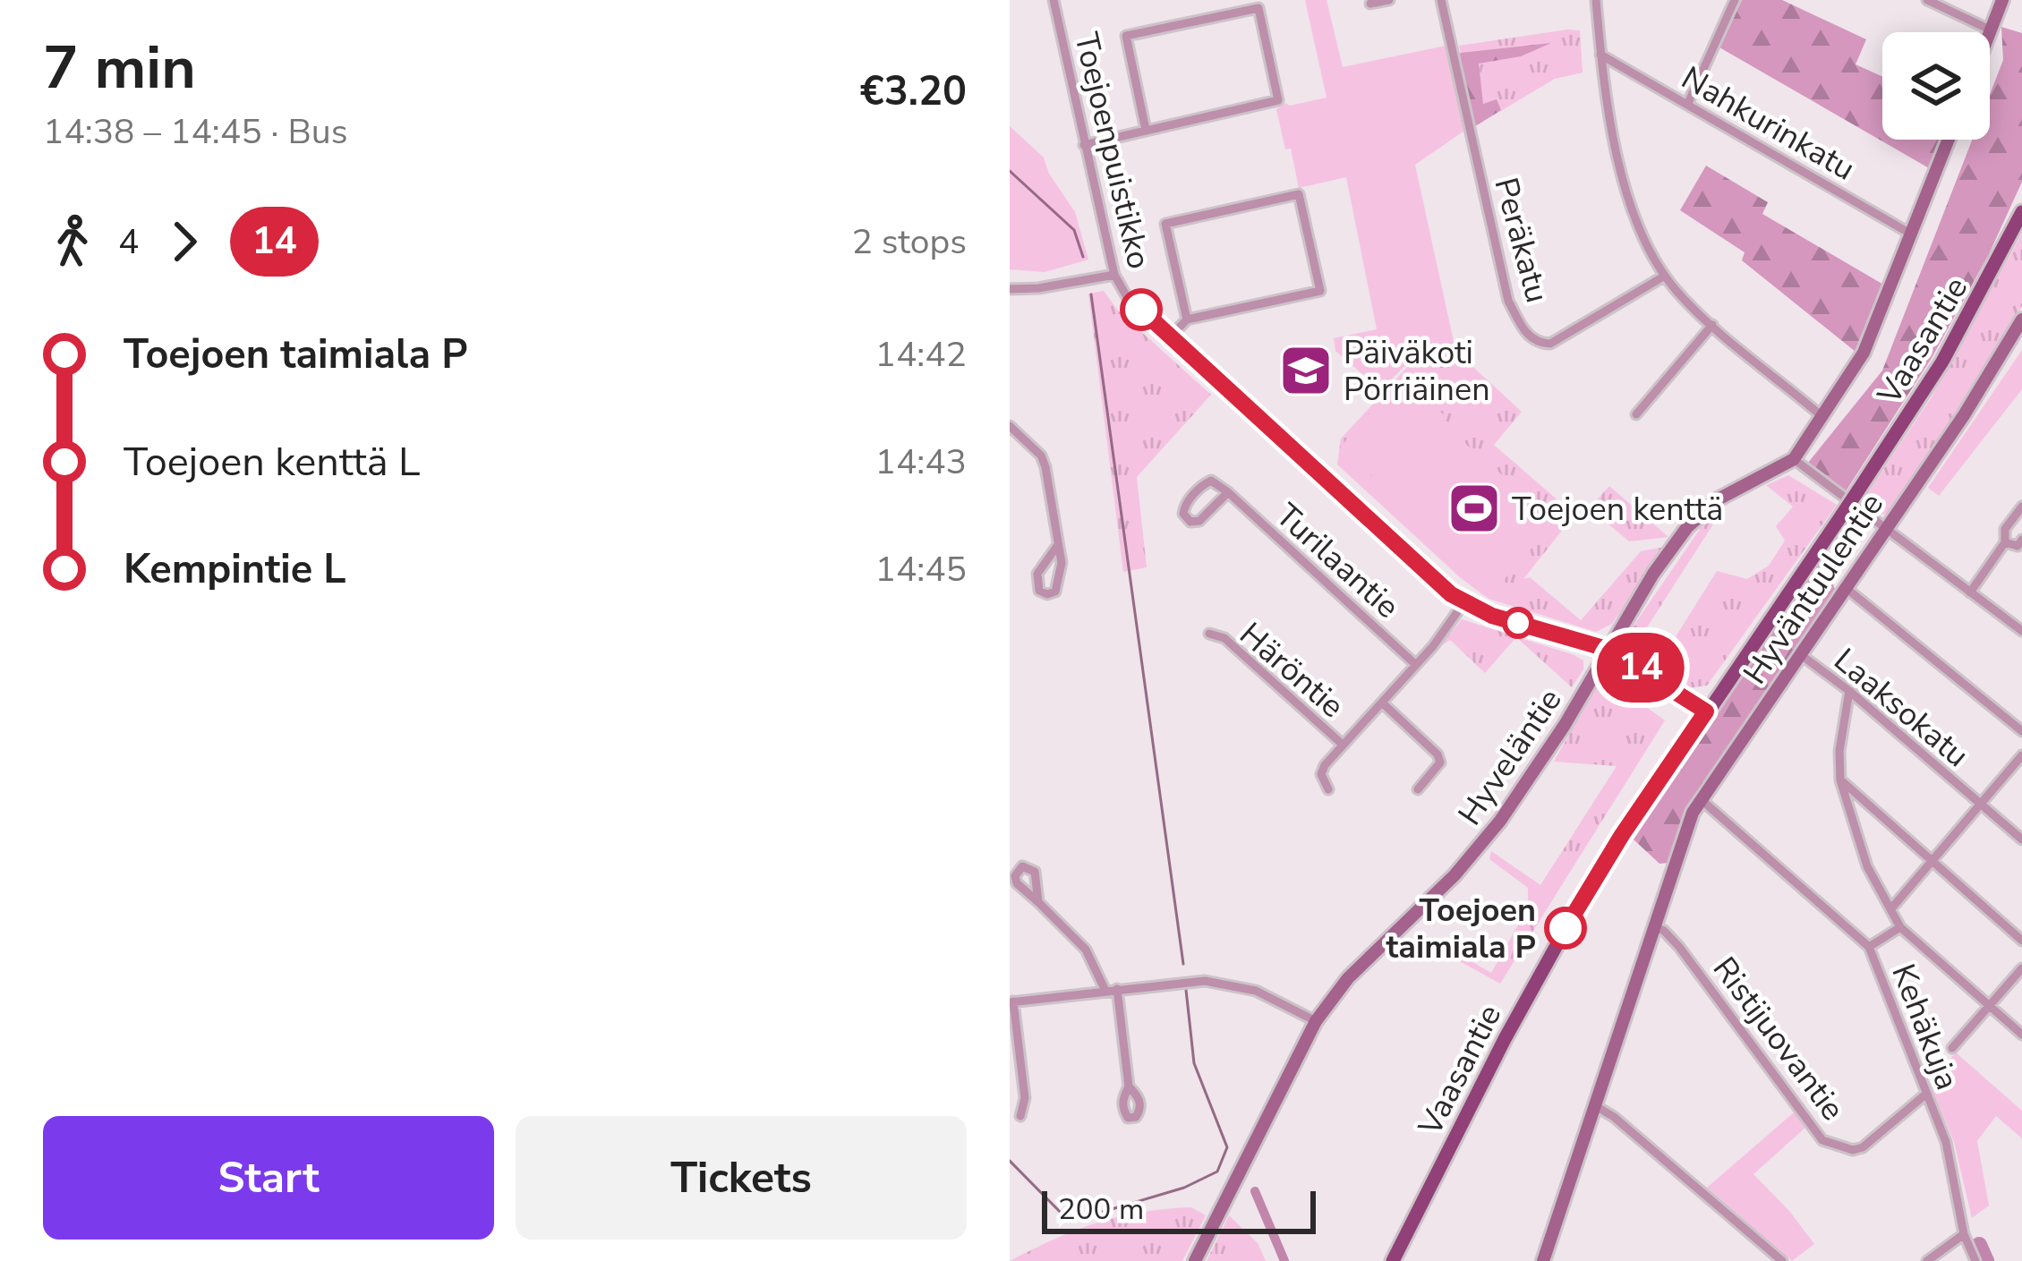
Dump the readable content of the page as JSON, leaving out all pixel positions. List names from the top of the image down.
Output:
{
  "streets": {
    "main road": ["Vaasantie"],
    "street": [
      "Nahkurinkatu",
      "Toejoenpuistikko",
      "Peräkatu",
      "Turilaantie",
      "Hyväntuulentie",
      "Häröntie",
      "Laaksokatu",
      "Hyveläntie",
      "Kehäkuja",
      "Ristijuovantie"
    ]
  },
  "crossings": [
    ["Toejoenpuistikko", "Vaasantie"],
    ["Toejoenpuistikko", "Hyveläntie"],
    ["Hyväntuulentie", "Laaksokatu"],
    ["Hyväntuulentie", "Kehäkuja"],
    ["Hyväntuulentie", "Ristijuovantie"],
    ["Kehäkuja", "Ristijuovantie"]
  ],
  "places": {
    "school or university": ["Päiväkoti Pörriäinen"],
    "sports": ["Toejoen kenttä"],
    "other": ["Toejoen taimiala P"]
  },
  "lines": ["bus line 14"],
  "scale_bar": "200 m",
  "page": {
    "heading": ["7 min", "14:38 – 14:45 · Bus", "€3.20"],
    "on_map": "14",
    "legs": ["4", "14", "2 stops"],
    "list": [
      {
        "name": "Toejoen taimiala P",
        "value": "14:42"
      },
      {
        "name": "Toejoen kenttä L",
        "value": "14:43"
      },
      {
        "name": "Kempintie L",
        "value": "14:45"
      }
    ],
    "buttons": ["Start", "Tickets"],
    "scale": "200 m"
  }
}
